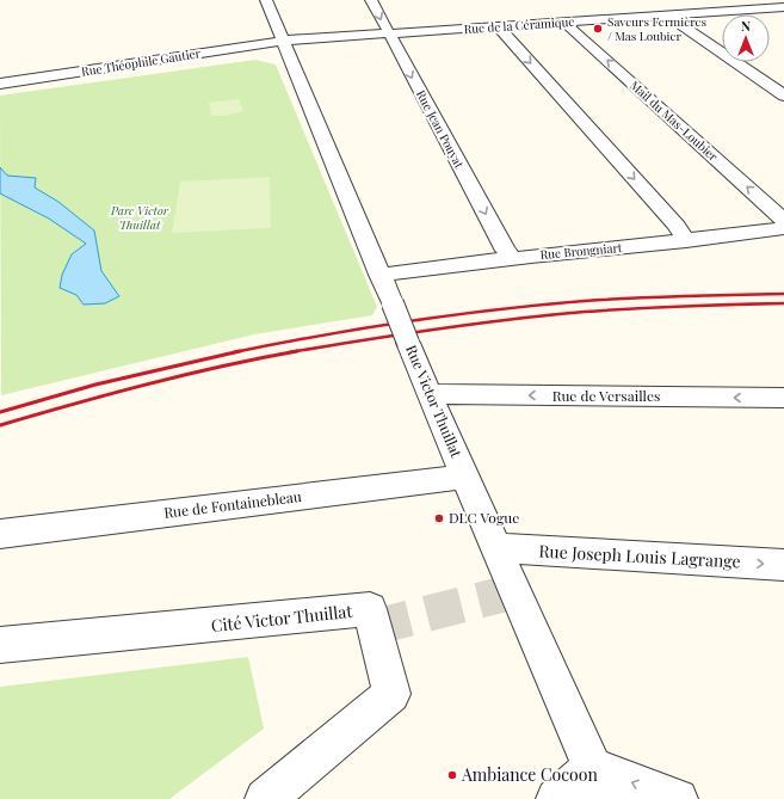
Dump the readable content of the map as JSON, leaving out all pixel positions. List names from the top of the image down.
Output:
{
  "streets": {
    "street": [
      "Rue de la Céramique",
      "Rue Théophile Gautier",
      "Mail du Mas-Loubier",
      "Rue Jean Pouyat",
      "Rue Brongniart",
      "Rue de Versailles",
      "Rue Victor Thuillat",
      "Rue de Fontainebleau",
      "Rue Joseph Louis Lagrange",
      "Cité Victor Thuillat"
    ]
  },
  "crossings": [
    ["Rue de la Céramique", "Rue Théophile Gautier"],
    ["Rue de la Céramique", "Mail du Mas-Loubier"],
    ["Rue de la Céramique", "Rue Jean Pouyat"],
    ["Rue de la Céramique", "Rue Victor Thuillat"],
    ["Rue Théophile Gautier", "Rue Victor Thuillat"],
    ["Rue Jean Pouyat", "Rue Brongniart"],
    ["Rue Brongniart", "Rue Victor Thuillat"],
    ["Rue de Versailles", "Rue Victor Thuillat"],
    ["Rue Victor Thuillat", "Rue de Fontainebleau"],
    ["Rue Victor Thuillat", "Rue Joseph Louis Lagrange"]
  ],
  "one_way": ["Rue de Versailles", "Rue Joseph Louis Lagrange"],
  "parks": ["Parc Victor Thuillat"],
  "places": ["Saveurs Fermières / Mas Loubier", "DLC Vogue", "Ambiance Cocoon"],
  "north": "top"
}
